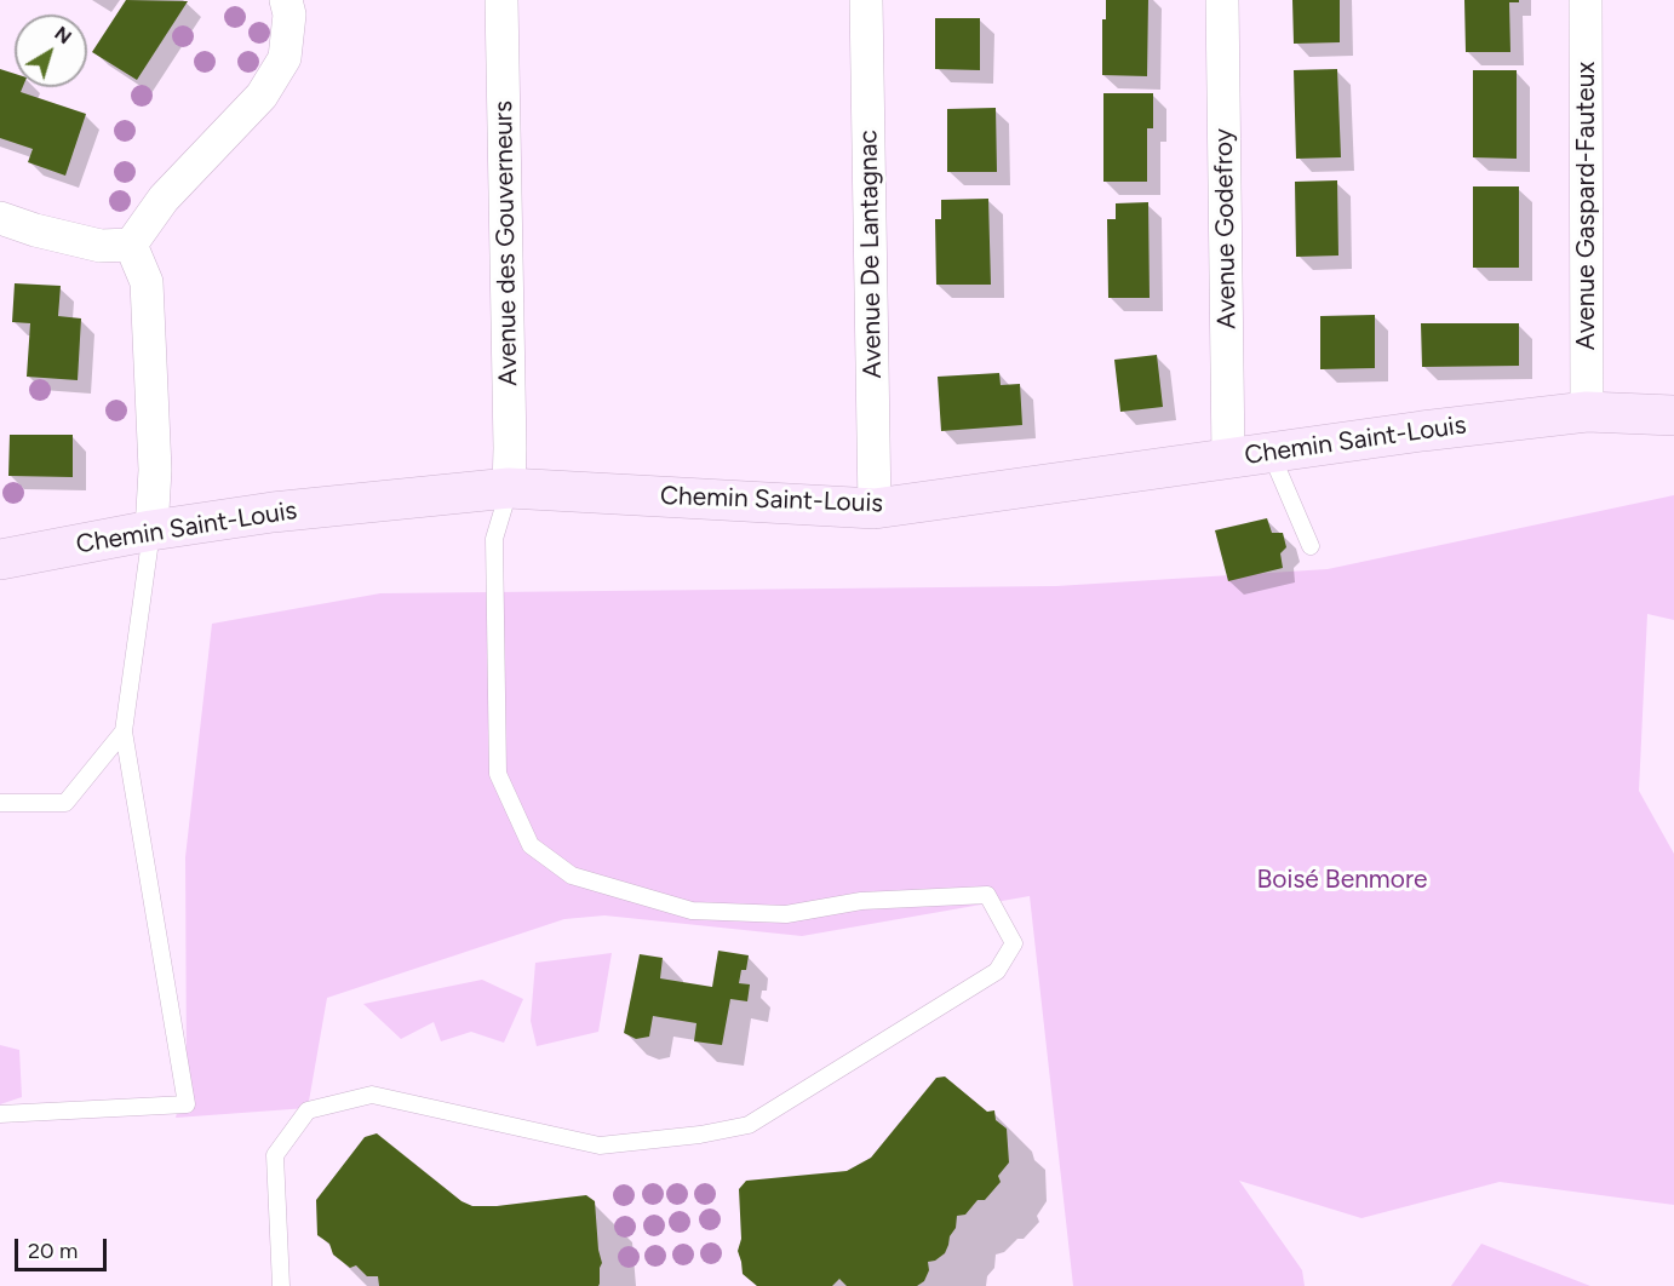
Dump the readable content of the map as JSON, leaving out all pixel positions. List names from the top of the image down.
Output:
{
  "streets": {
    "street": [
      "Avenue Gaspard-Fauteux",
      "Avenue Godefroy",
      "Avenue des Gouverneurs",
      "Avenue De Lantagnac",
      "Chemin Saint-Louis"
    ]
  },
  "crossings": [
    ["Avenue Gaspard-Fauteux", "Chemin Saint-Louis"],
    ["Avenue Godefroy", "Chemin Saint-Louis"],
    ["Avenue des Gouverneurs", "Chemin Saint-Louis"],
    ["Avenue De Lantagnac", "Chemin Saint-Louis"]
  ],
  "parks": ["Boisé Benmore"],
  "scale_bar": "20 m",
  "north": "top right"
}
